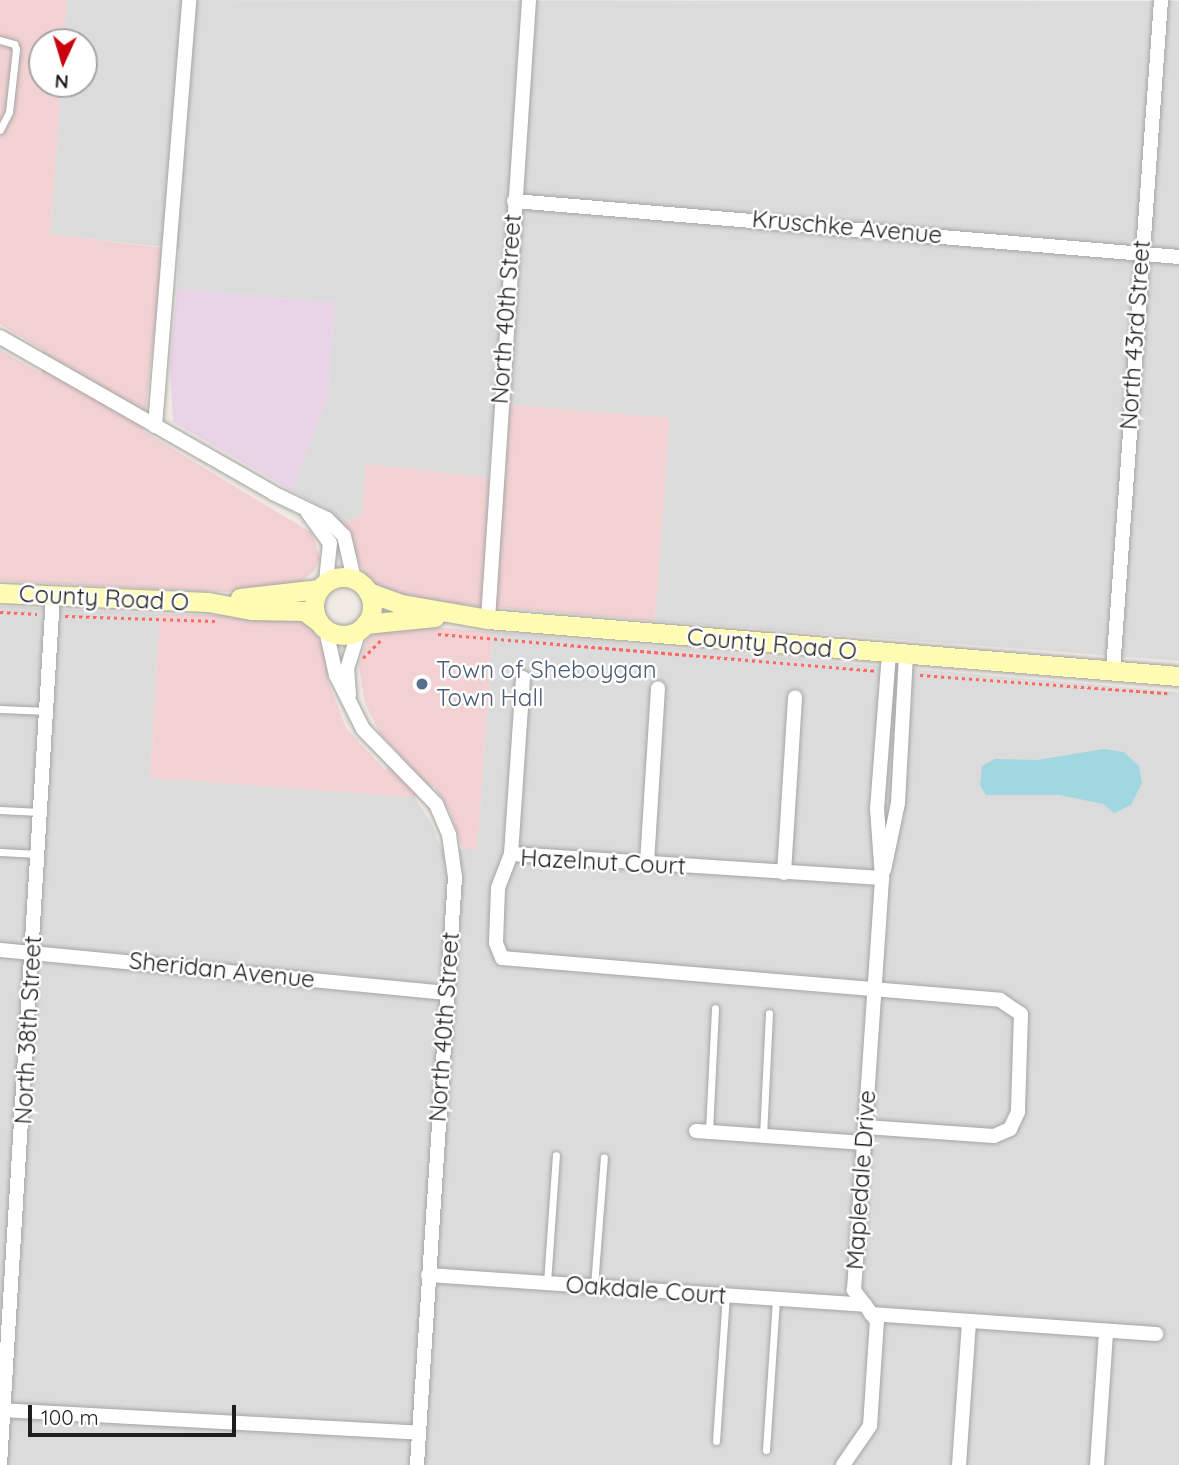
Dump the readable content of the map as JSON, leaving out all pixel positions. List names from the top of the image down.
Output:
{
  "streets": {
    "street": [
      "Kruschke Avenue",
      "North 40th Street",
      "North 43rd Street",
      "County Road O",
      "Hazelnut Court",
      "Sheridan Avenue",
      "North 38th Street",
      "Mapledale Drive",
      "Oakdale Court"
    ]
  },
  "crossings": [
    ["Kruschke Avenue", "North 40th Street"],
    ["Kruschke Avenue", "North 43rd Street"],
    ["North 40th Street", "County Road O"],
    ["North 40th Street", "Sheridan Avenue"],
    ["North 40th Street", "Oakdale Court"],
    ["North 43rd Street", "County Road O"],
    ["County Road O", "North 38th Street"],
    ["County Road O", "Mapledale Drive"],
    ["Hazelnut Court", "Mapledale Drive"],
    ["Sheridan Avenue", "North 38th Street"],
    ["Mapledale Drive", "Oakdale Court"]
  ],
  "places": ["Town of Sheboygan Town Hall"],
  "scale_bar": "100 m",
  "north": "bottom"
}
